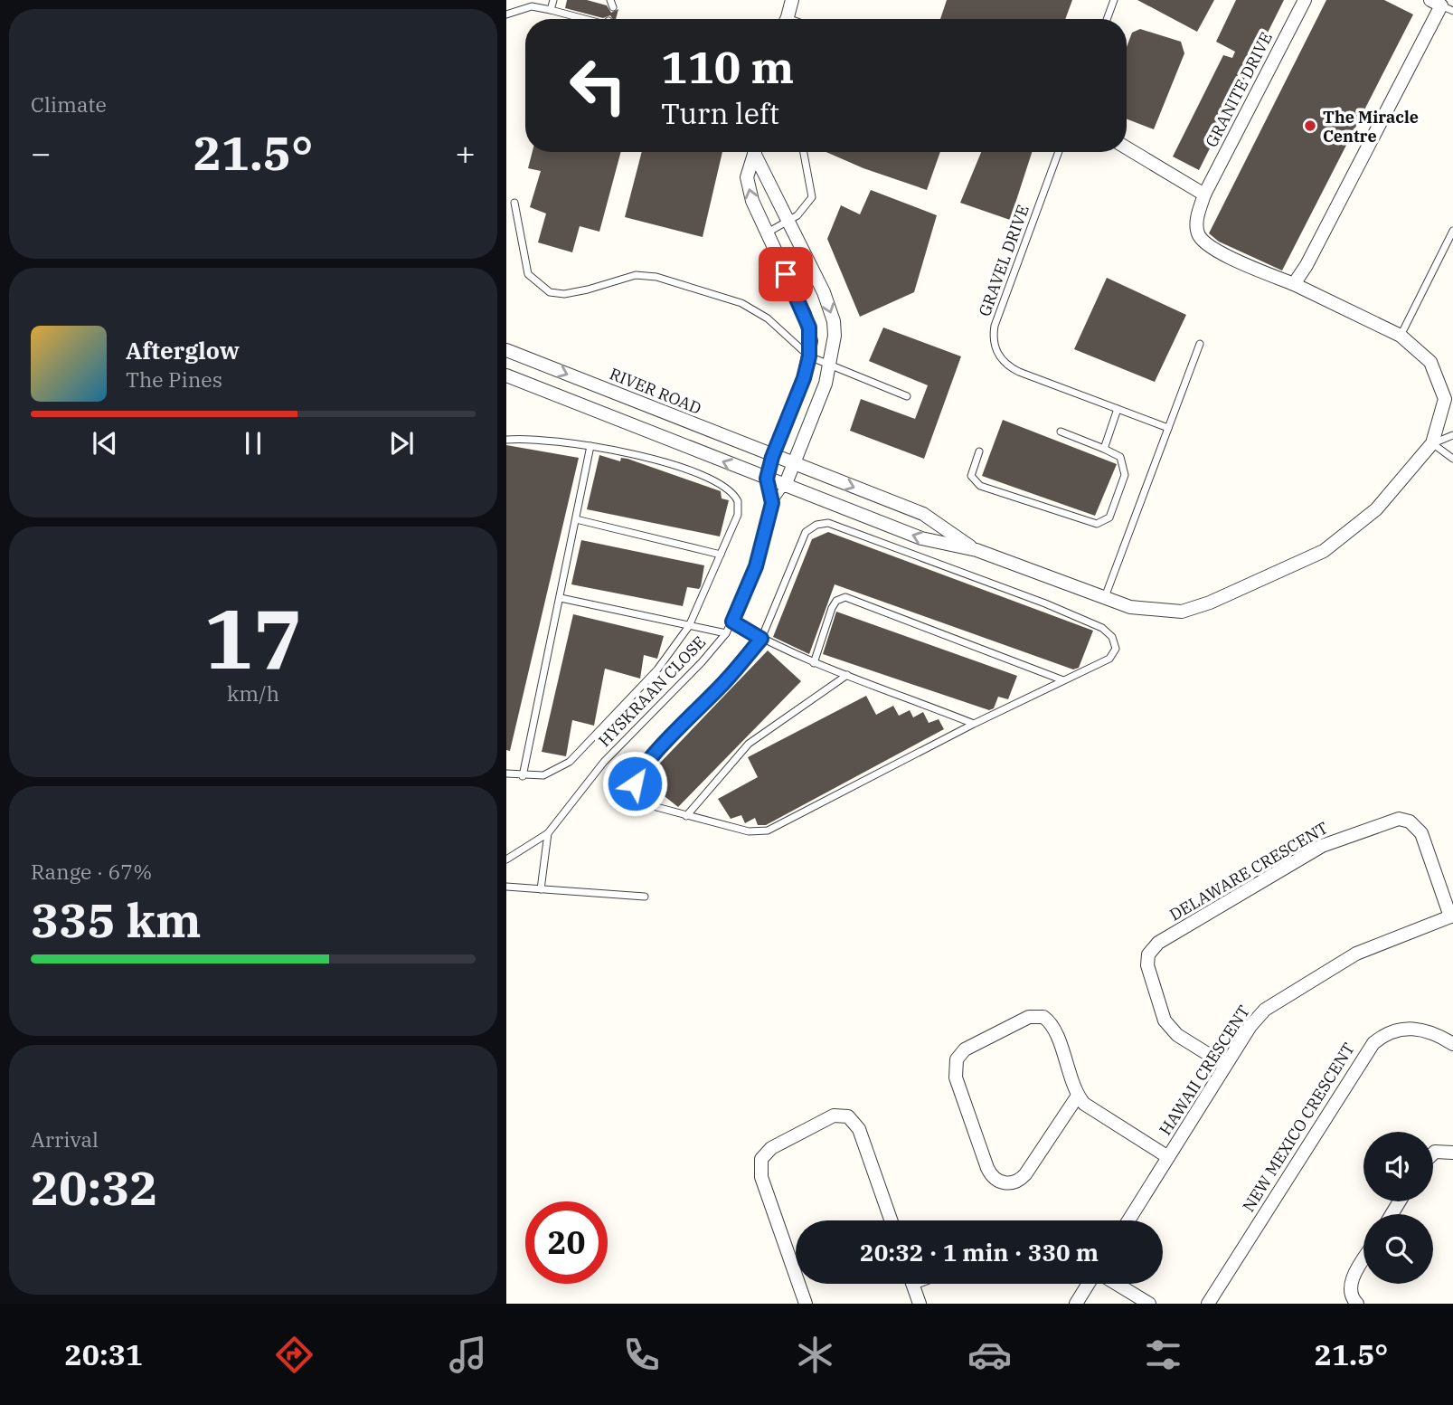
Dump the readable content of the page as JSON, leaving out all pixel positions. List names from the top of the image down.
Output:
{
  "streets": {
    "street": [
      "GRANITE DRIVE",
      "RIVER ROAD",
      "DELAWARE CRESCENT",
      "HAWAII CRESCENT",
      "NEW MEXICO CRESCENT"
    ],
    "lane": ["GRAVEL DRIVE", "HYSKRAAN CLOSE"]
  },
  "crossings": [
    ["DELAWARE CRESCENT", "HAWAII CRESCENT"]
  ],
  "places": ["The Miracle Centre"],
  "page": {
    "tile": [
      "Climate",
      ["17", "km/h"],
      ["Range · 67%", "335 km"],
      ["Arrival", "20:32"]
    ],
    "turn": ["110 m", "Turn left"],
    "heat": ["−", "21.5°", "+"],
    "song": ["Afterglow", "The Pines"],
    "limit": "20",
    "trip": "20:32 · 1 min · 330 m",
    "tabs": ["20:31", "21.5°"]
  }
}
